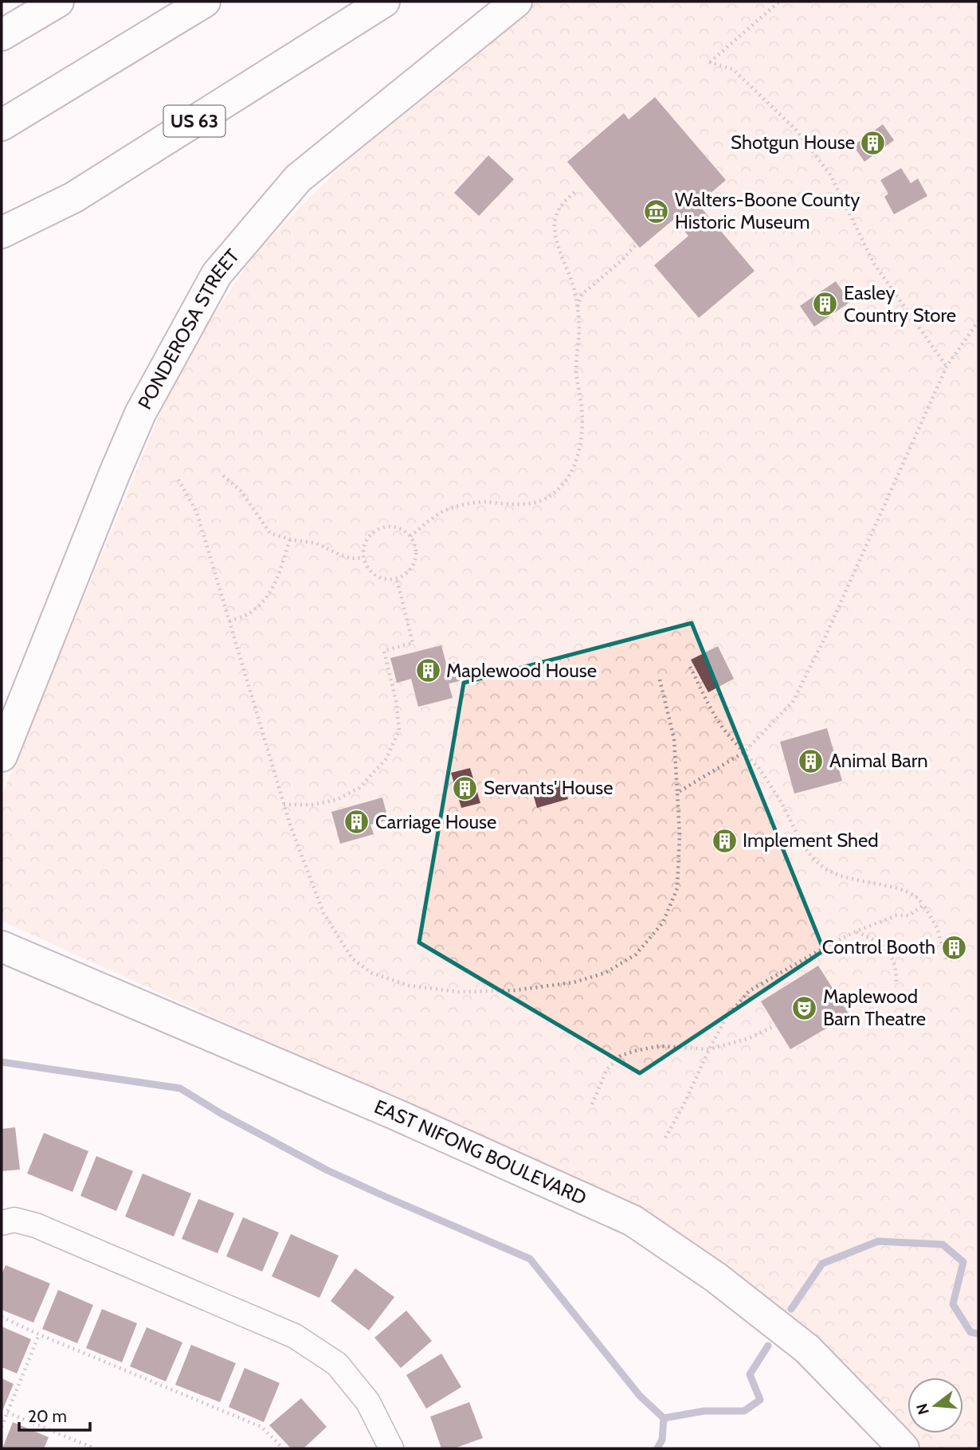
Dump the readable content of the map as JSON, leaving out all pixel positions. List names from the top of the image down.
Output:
{
  "streets": {
    "main road": ["US 63", "PONDEROSA STREET", "EAST NIFONG BOULEVARD"]
  },
  "places": {
    "building": [
      "Shotgun House",
      "Easley Country Store",
      "Maplewood House",
      "Animal Barn",
      "Servants' House",
      "Carriage House",
      "Implement Shed",
      "Control Booth"
    ],
    "museum": ["Walters-Boone County Historic Museum"],
    "theatre": ["Maplewood Barn Theatre"]
  },
  "scale_bar": "20 m",
  "north": "left"
}
